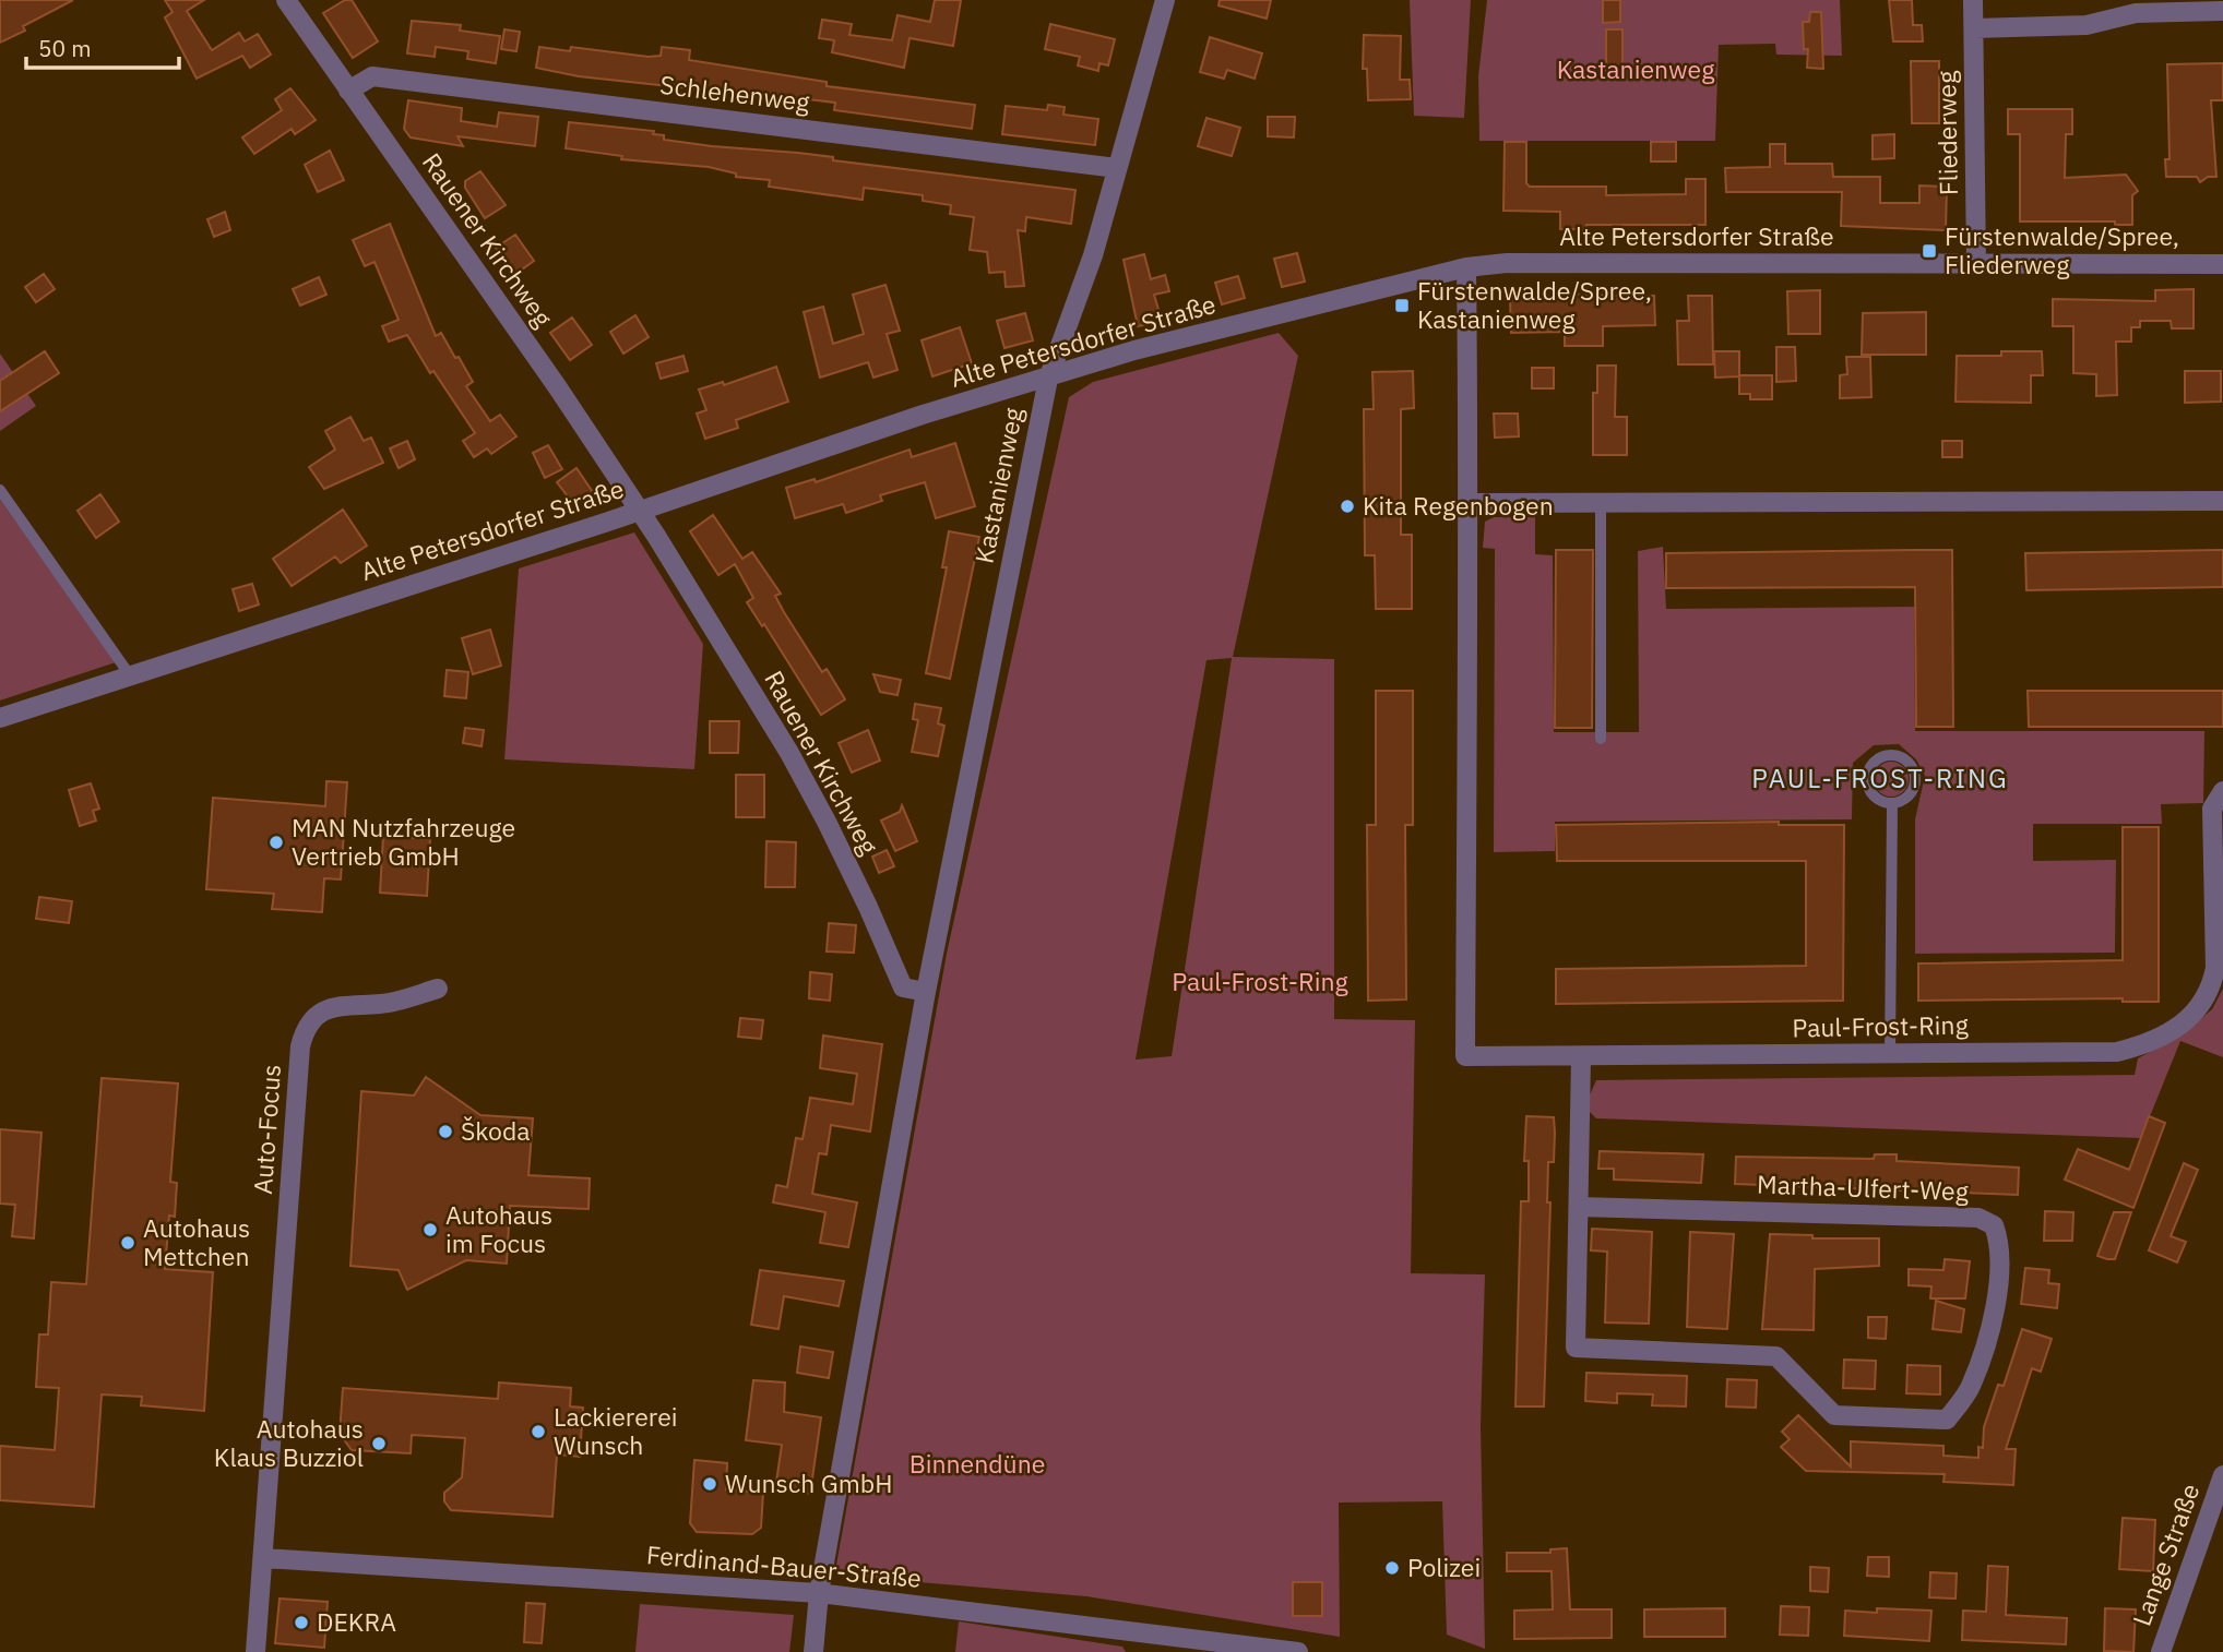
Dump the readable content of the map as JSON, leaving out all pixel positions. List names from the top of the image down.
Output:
{
  "streets": {
    "street": [
      "Schlehenweg",
      "Fliederweg",
      "Alte Petersdorfer Straße",
      "Rauener Kirchweg",
      "Kastanienweg",
      "Paul-Frost-Ring",
      "Auto-Focus",
      "Martha-Ulfert-Weg",
      "Lange Straße",
      "Ferdinand-Bauer-Straße"
    ]
  },
  "crossings": [
    ["Schlehenweg", "Rauener Kirchweg"],
    ["Schlehenweg", "Kastanienweg"],
    ["Fliederweg", "Alte Petersdorfer Straße"],
    ["Alte Petersdorfer Straße", "Rauener Kirchweg"],
    ["Alte Petersdorfer Straße", "Kastanienweg"],
    ["Alte Petersdorfer Straße", "Paul-Frost-Ring"],
    ["Rauener Kirchweg", "Kastanienweg"],
    ["Paul-Frost-Ring", "Martha-Ulfert-Weg"],
    ["Auto-Focus", "Ferdinand-Bauer-Straße"]
  ],
  "districts": ["PAUL-FROST-RING"],
  "parks": ["Kastanienweg", "Paul-Frost-Ring", "Binnendüne"],
  "places": {
    "transit": ["Fürstenwalde/Spree, Fliederweg", "Fürstenwalde/Spree, Kastanienweg"],
    "other": [
      "Kita Regenbogen",
      "MAN Nutzfahrzeuge Vertrieb GmbH",
      "Škoda",
      "Autohaus im Focus",
      "Autohaus Mettchen",
      "Lackiererei Wunsch",
      "Autohaus Klaus Buzziol",
      "Wunsch GmbH",
      "Polizei",
      "DEKRA"
    ]
  },
  "scale_bar": "50 m"
}
